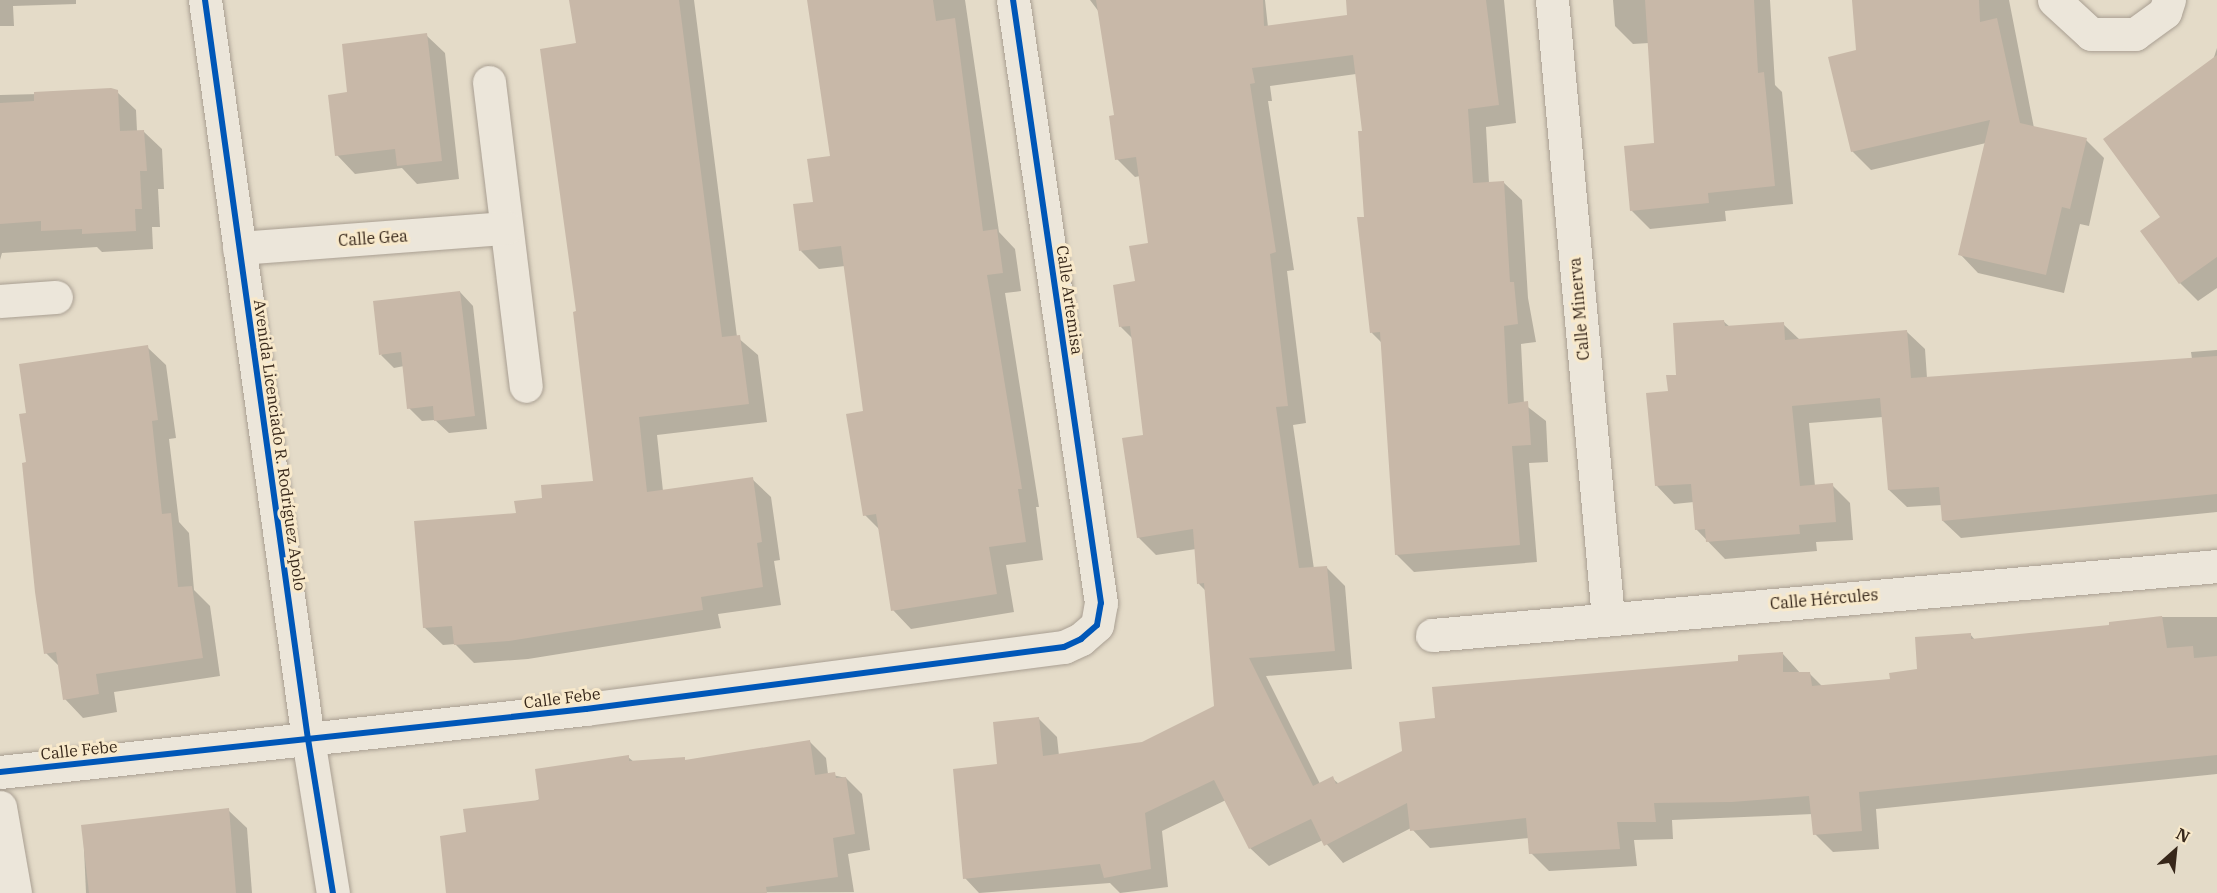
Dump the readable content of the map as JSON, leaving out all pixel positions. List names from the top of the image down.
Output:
{
  "streets": {
    "street": [
      "Calle Gea",
      "Calle Artemisa",
      "Calle Minerva",
      "Avenida Licenciado R. Rodríguez Apolo",
      "Calle Hércules",
      "Calle Febe"
    ]
  },
  "crossings": [
    ["Calle Gea", "Avenida Licenciado R. Rodríguez Apolo"],
    ["Calle Artemisa", "Calle Febe"],
    ["Calle Minerva", "Calle Hércules"],
    ["Avenida Licenciado R. Rodríguez Apolo", "Calle Febe"]
  ],
  "north": "top right"
}
